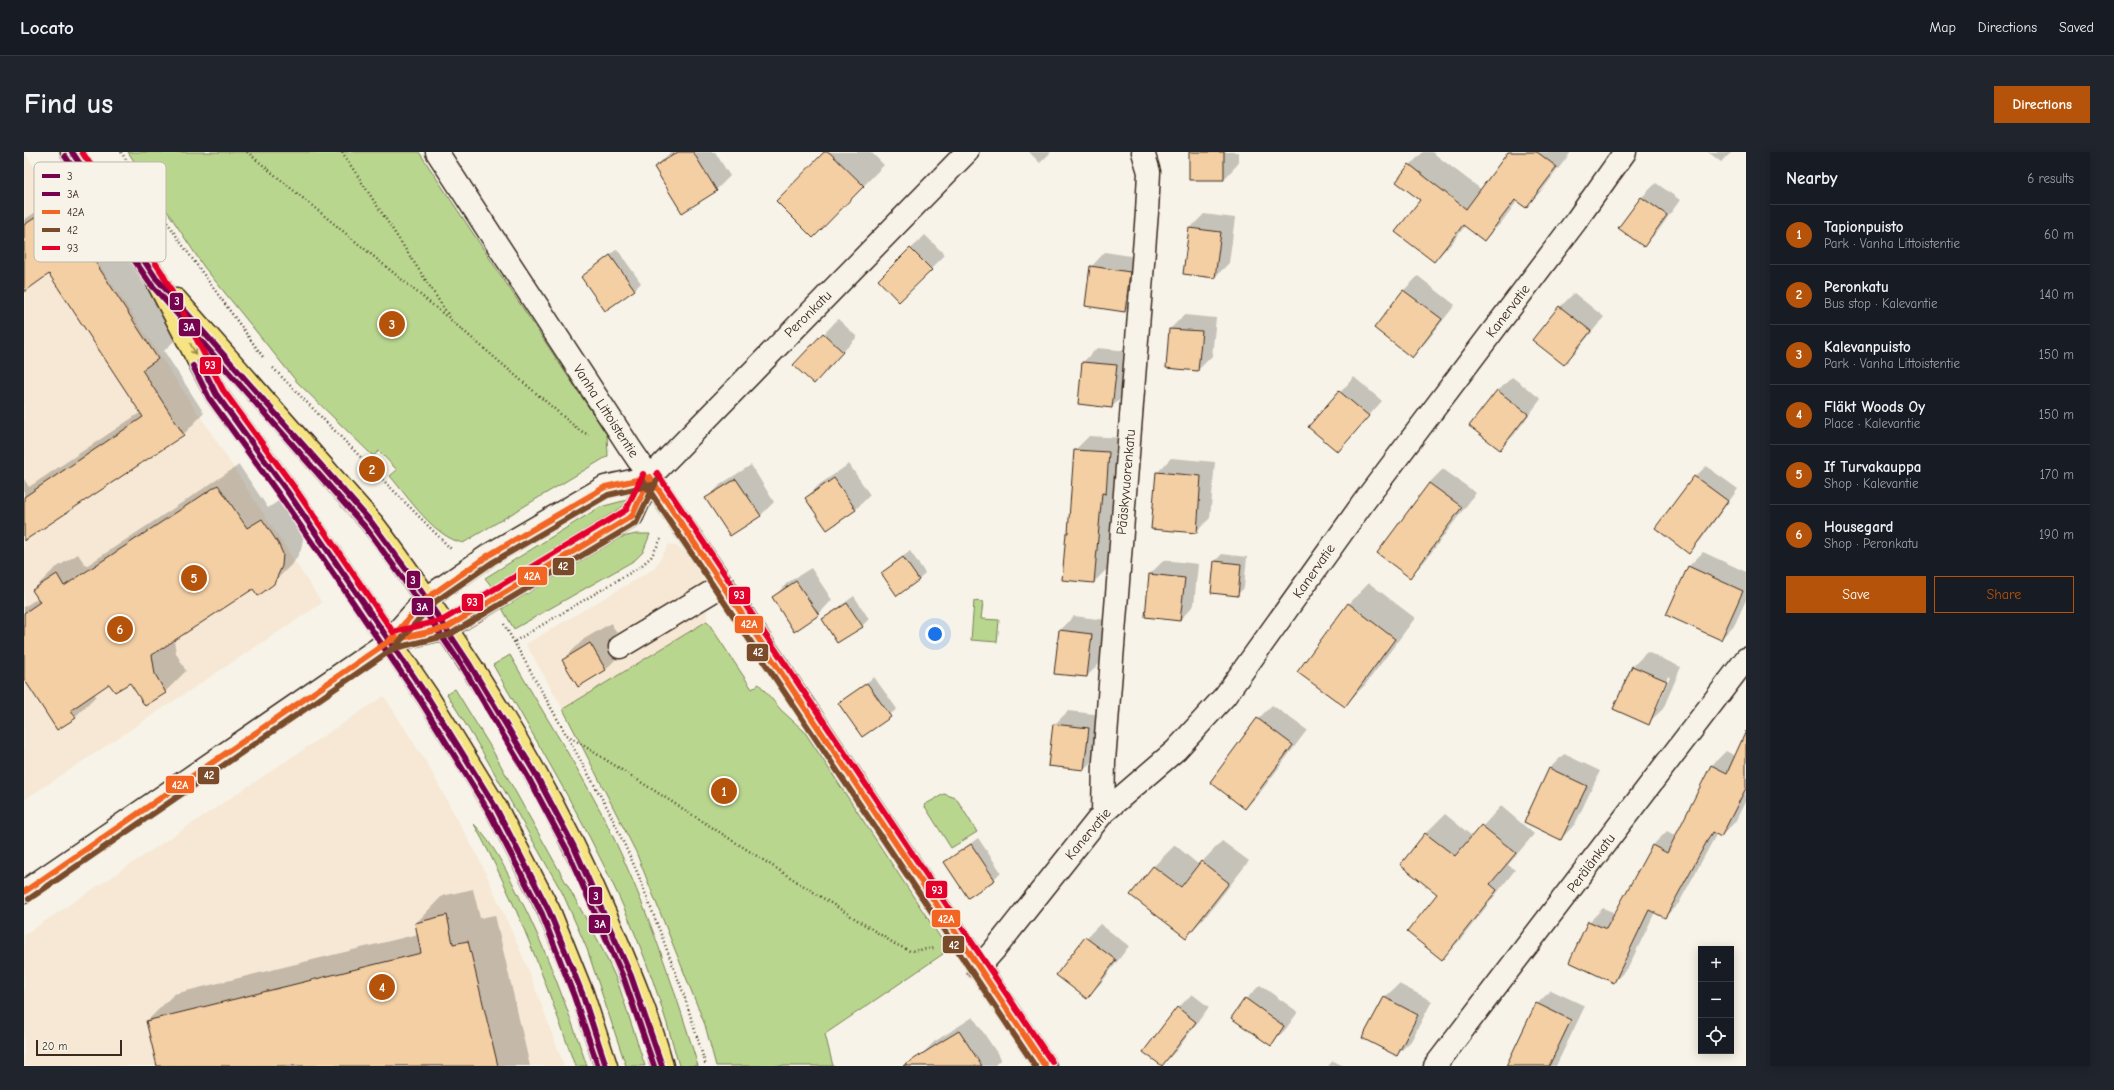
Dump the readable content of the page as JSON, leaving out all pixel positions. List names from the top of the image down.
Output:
{
  "streets": {
    "street": [
      "Kanervatie",
      "Peronkatu",
      "Vanha Littoistentie",
      "Pääskyvuorenkatu",
      "Perälänkatu"
    ]
  },
  "crossings": [
    ["Kanervatie", "Vanha Littoistentie"],
    ["Kanervatie", "Pääskyvuorenkatu"],
    ["Peronkatu", "Vanha Littoistentie"]
  ],
  "lines": [
    "transit line 3",
    "transit line 93",
    "transit line 3A",
    "transit line 42A",
    "transit line 42"
  ],
  "legend": [
    "3",
    "3A",
    "42A",
    "42",
    "93"
  ],
  "scale_bar": "20 m",
  "page": {
    "header": "Locato",
    "nav": ["Map", "Directions", "Saved"],
    "buttons": [
      "Directions",
      ["Save", "Share"]
    ],
    "title": "Find us",
    "heading": ["Nearby", "6 results"],
    "list": [
      {
        "mark": "1",
        "name": "Tapionpuisto",
        "note": "Park · Vanha Littoistentie",
        "value": "60 m"
      },
      {
        "mark": "2",
        "name": "Peronkatu",
        "note": "Bus stop · Kalevantie",
        "value": "140 m"
      },
      {
        "mark": "3",
        "name": "Kalevanpuisto",
        "note": "Park · Vanha Littoistentie",
        "value": "150 m"
      },
      {
        "mark": "4",
        "name": "Fläkt Woods Oy",
        "note": "Place · Kalevantie",
        "value": "150 m"
      },
      {
        "mark": "5",
        "name": "If Turvakauppa",
        "note": "Shop · Kalevantie",
        "value": "170 m"
      },
      {
        "mark": "6",
        "name": "Housegard",
        "note": "Shop · Peronkatu",
        "value": "190 m"
      }
    ],
    "pins": [
      "3",
      "2",
      "5",
      "6",
      "1",
      "4"
    ],
    "map_buttons": ["+", "−"],
    "scale": "20 m"
  }
}
